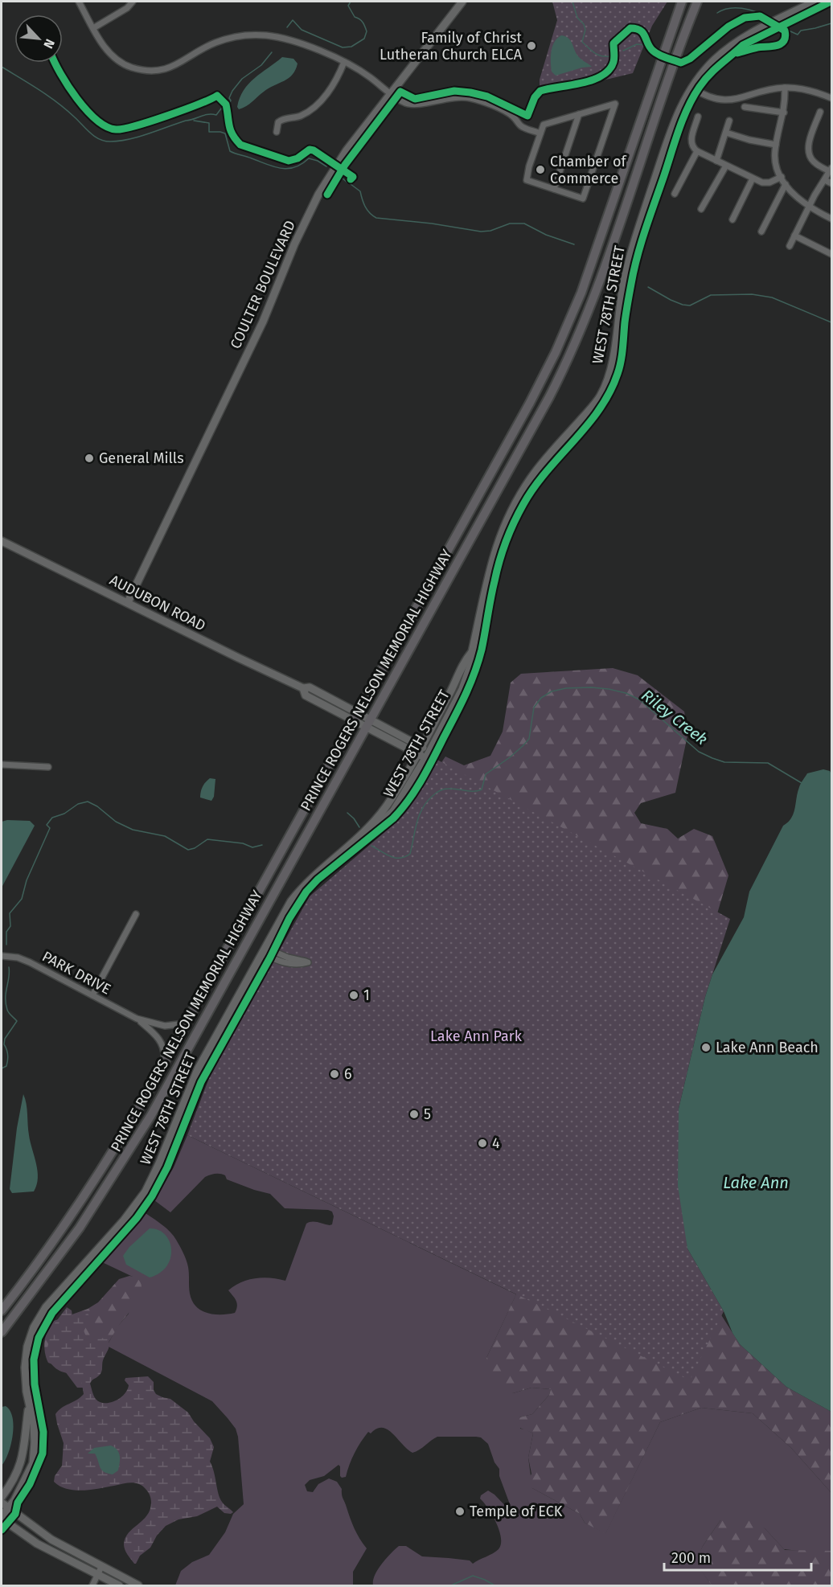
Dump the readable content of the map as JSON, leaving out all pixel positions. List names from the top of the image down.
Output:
{
  "streets": {
    "main road": ["PRINCE ROGERS NELSON MEMORIAL HIGHWAY"],
    "street": [
      "COULTER BOULEVARD",
      "WEST 78TH STREET",
      "AUDUBON ROAD",
      "PARK DRIVE"
    ]
  },
  "crossings": [
    ["COULTER BOULEVARD", "AUDUBON ROAD"],
    ["WEST 78TH STREET", "AUDUBON ROAD"],
    ["AUDUBON ROAD", "PRINCE ROGERS NELSON MEMORIAL HIGHWAY"],
    ["PRINCE ROGERS NELSON MEMORIAL HIGHWAY", "PARK DRIVE"]
  ],
  "water": ["Riley Creek", "Lake Ann"],
  "parks": ["Lake Ann Park"],
  "places": [
    "Family of Christ Lutheran Church ELCA",
    "Chamber of Commerce",
    "General Mills",
    "1",
    "Lake Ann Beach",
    "6",
    "5",
    "4",
    "Temple of ECK"
  ],
  "scale_bar": "200 m",
  "north": "bottom right"
}
